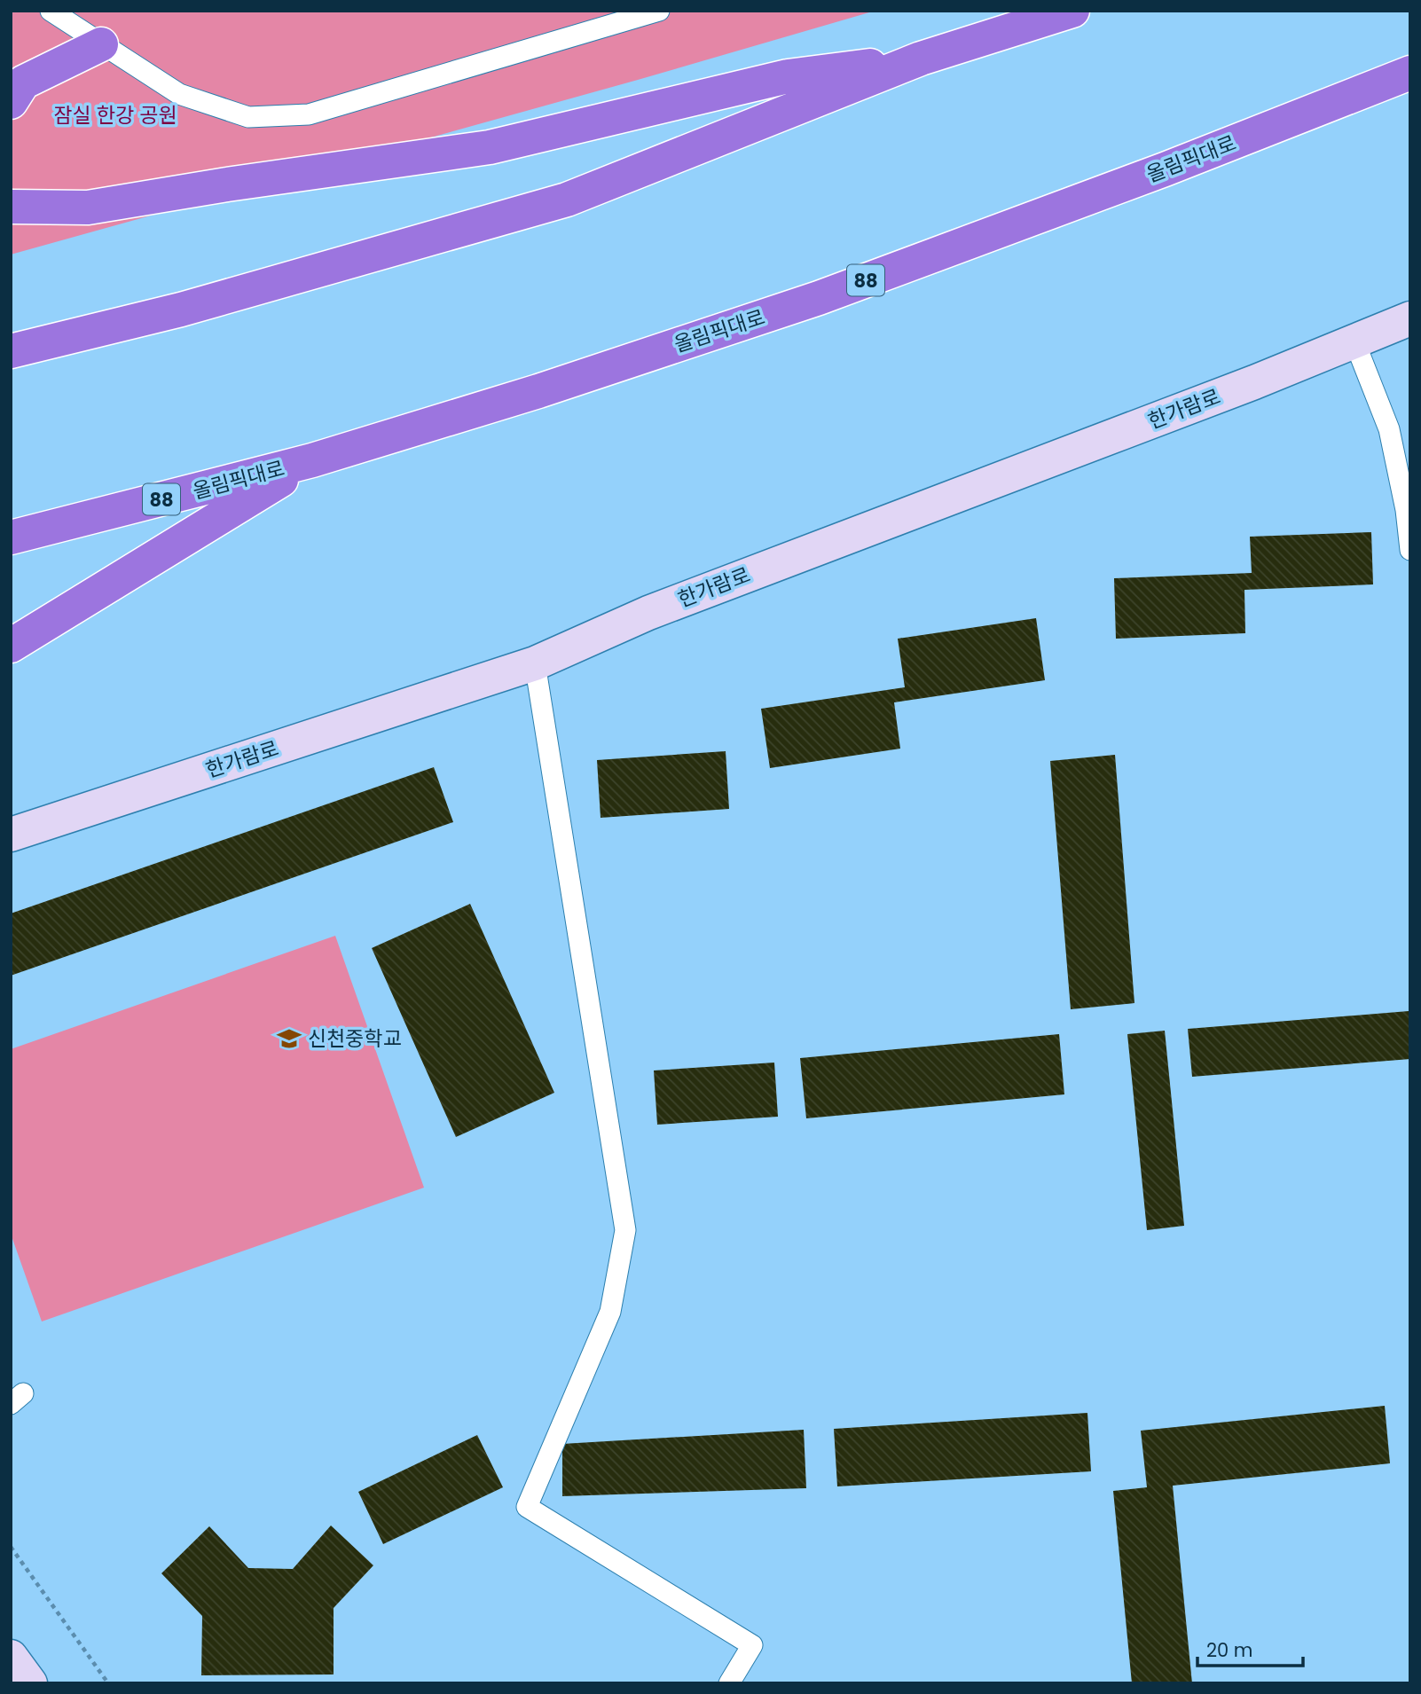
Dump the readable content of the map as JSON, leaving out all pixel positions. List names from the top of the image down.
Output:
{
  "streets": {
    "highway": ["올림픽대로", "88"],
    "street": ["한가람로"]
  },
  "parks": ["잠실 한강 공원"],
  "places": {
    "school or university": ["신천중학교"]
  },
  "scale_bar": "20 m"
}
